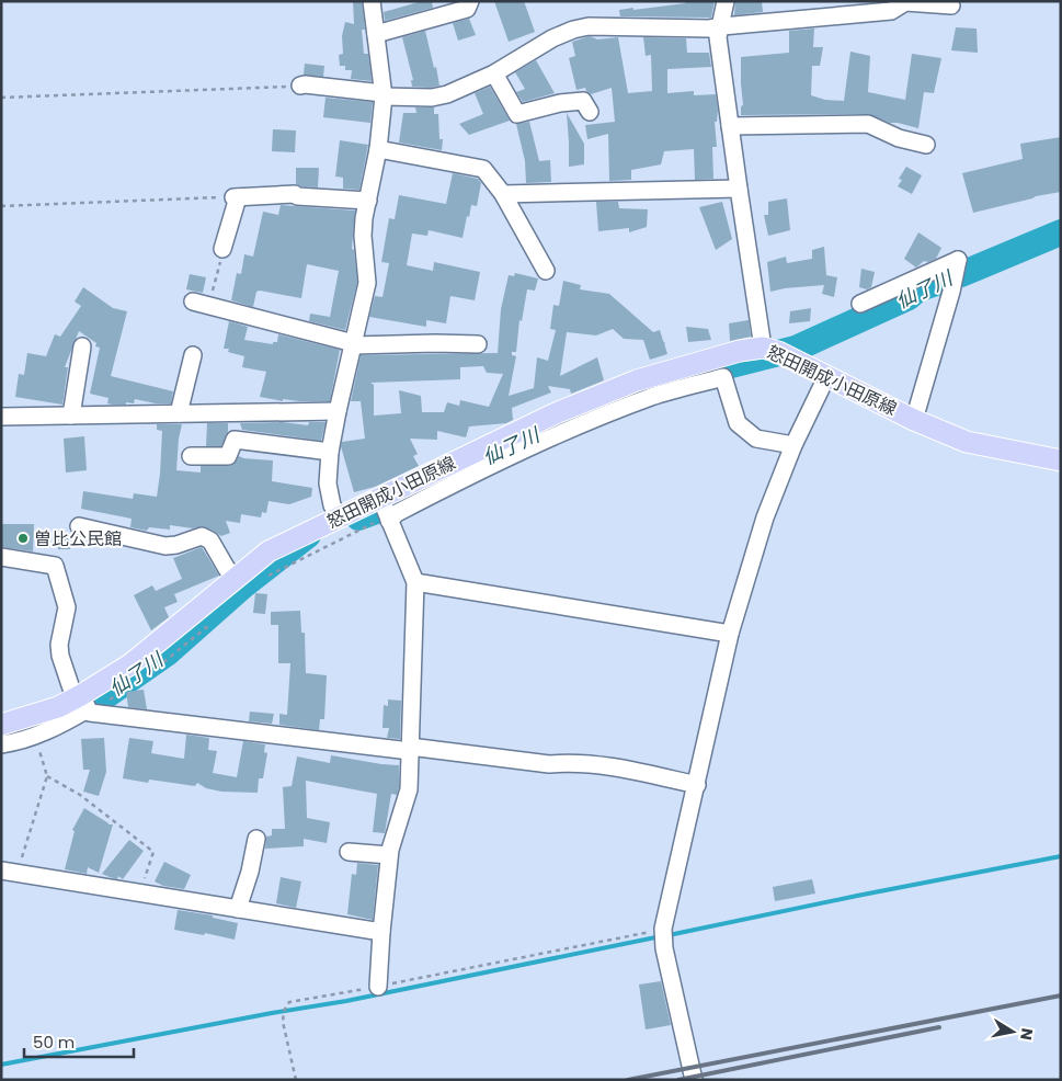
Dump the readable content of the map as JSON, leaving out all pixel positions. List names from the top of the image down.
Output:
{
  "streets": {
    "main road": ["怒田開成小田原線"]
  },
  "water": ["仙了川"],
  "places": ["曽比公民館"],
  "scale_bar": "50 m",
  "north": "right"
}
